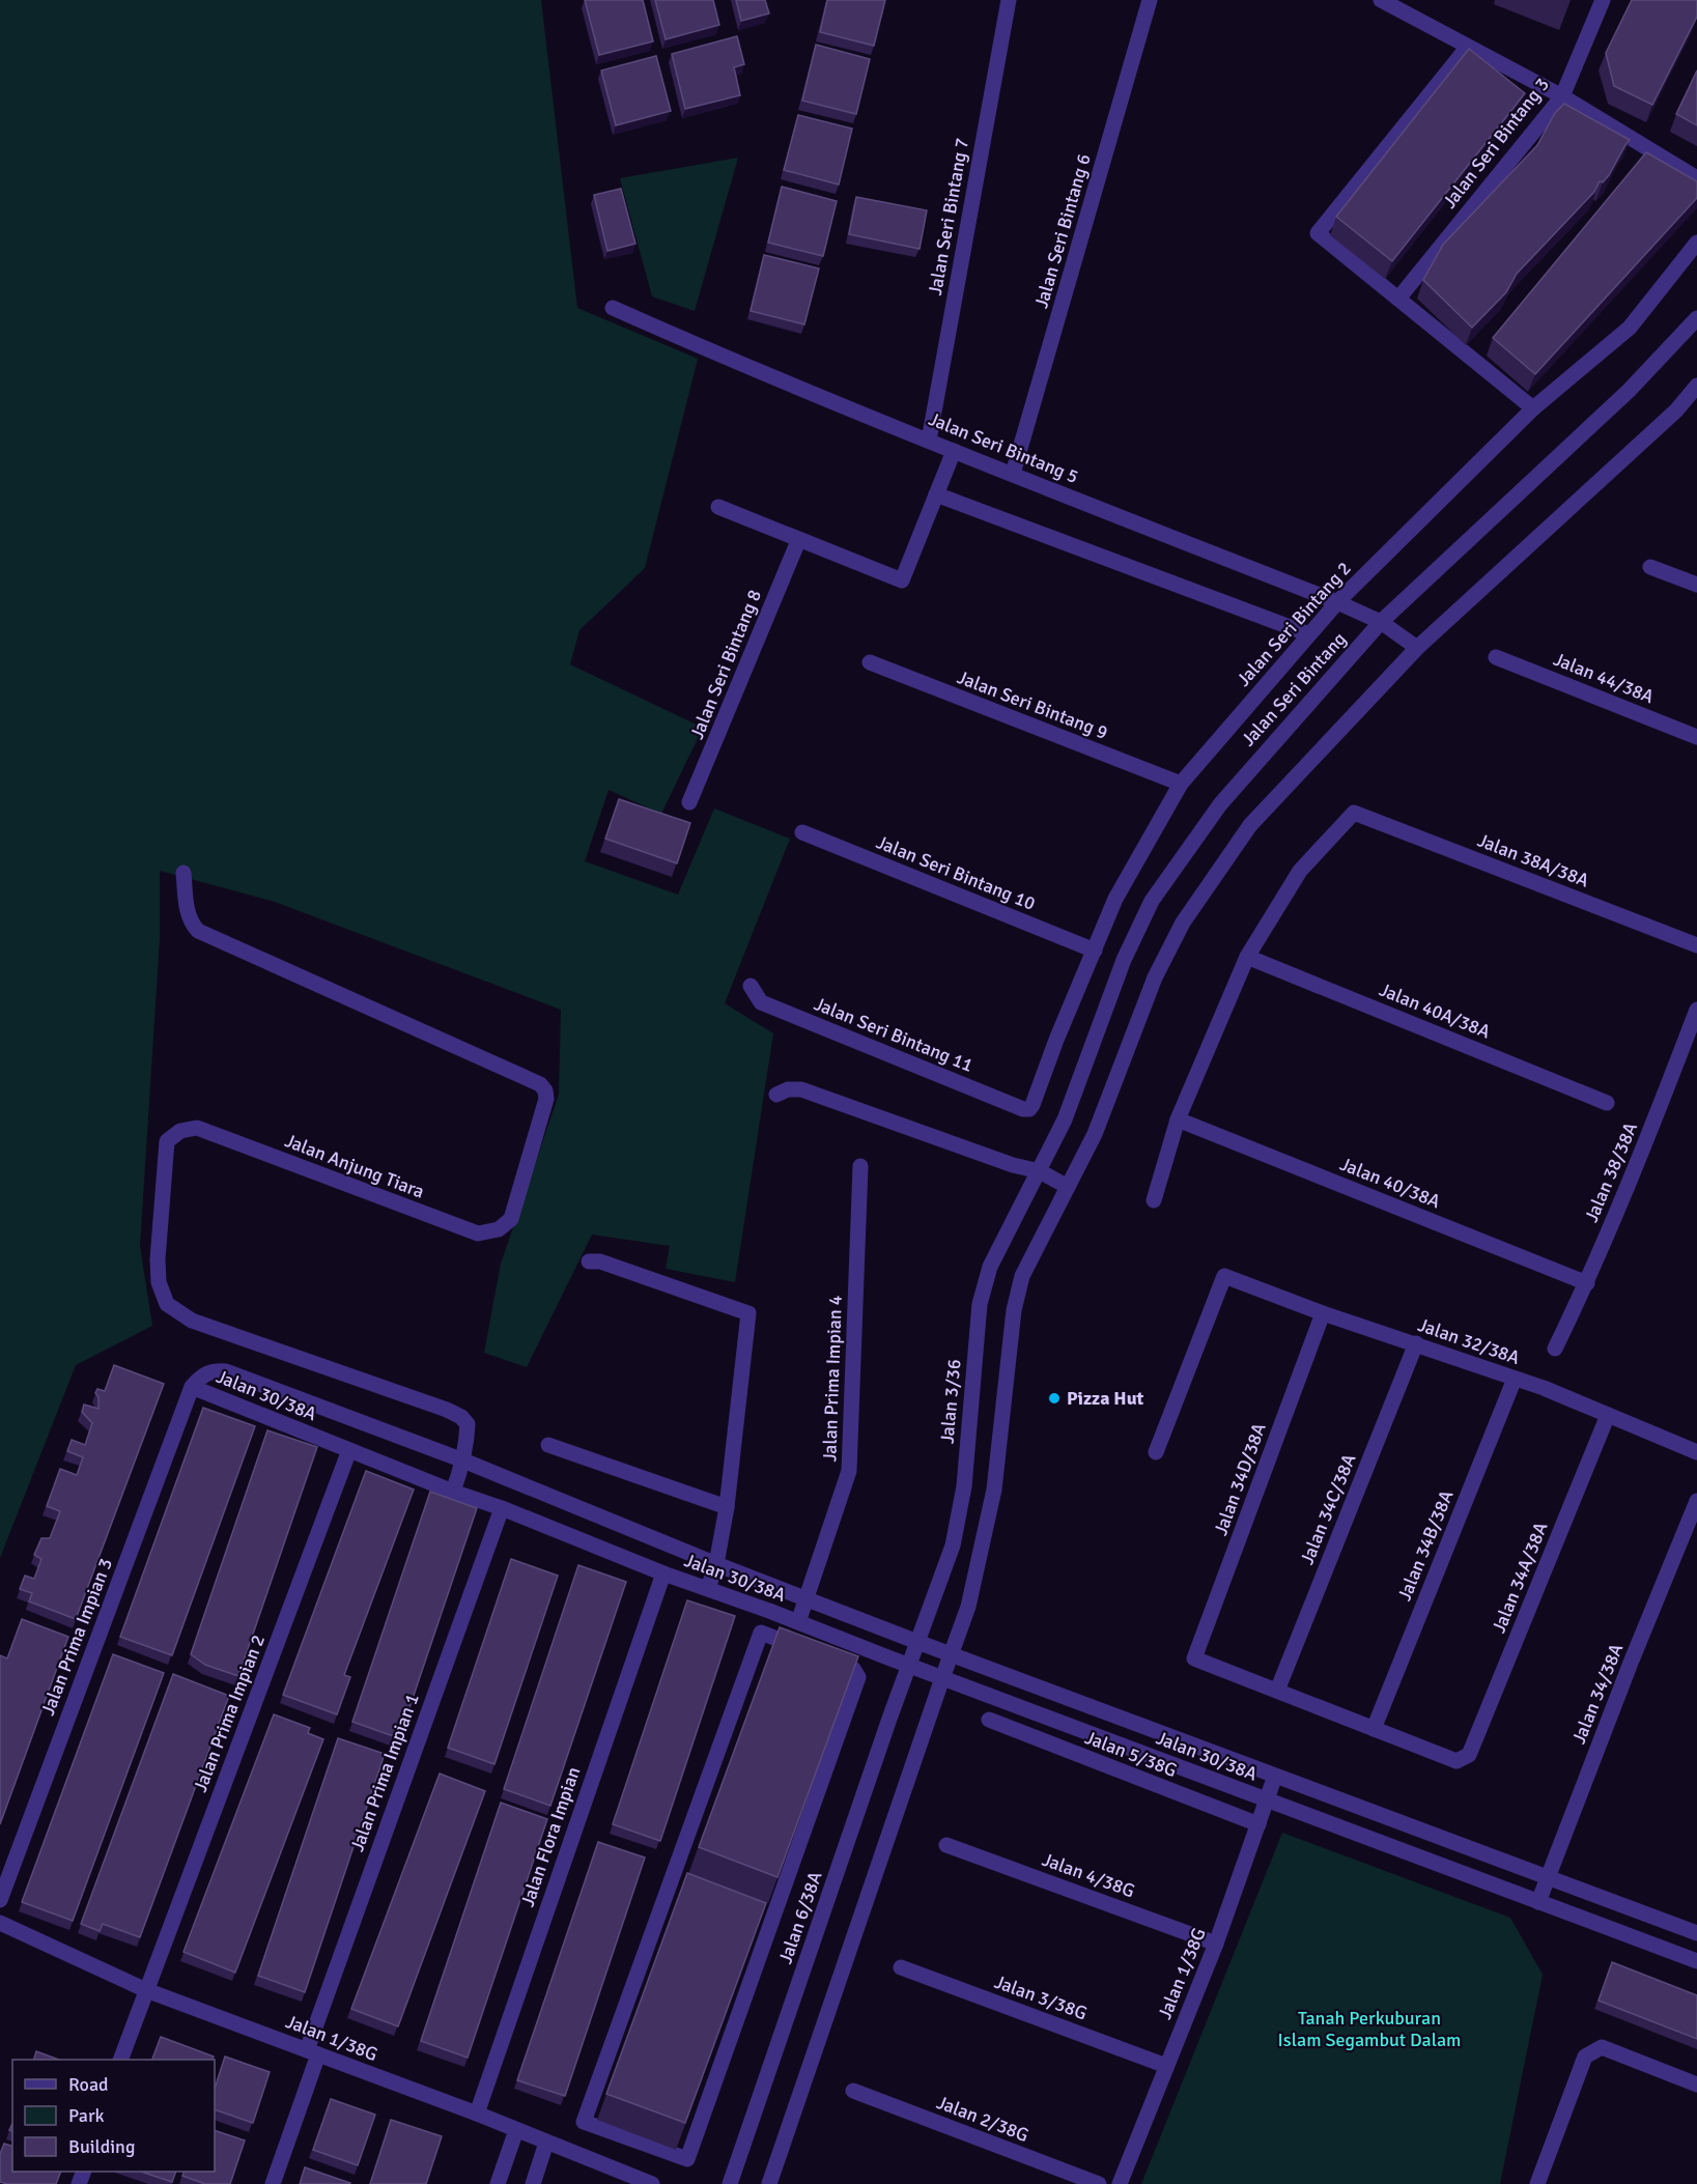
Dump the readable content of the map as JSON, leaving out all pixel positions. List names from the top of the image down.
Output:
{
  "streets": {
    "street": [
      "Jalan Seri Bintang 3",
      "Jalan Seri Bintang 7",
      "Jalan Seri Bintang 6",
      "Jalan Seri Bintang 5",
      "Jalan Seri Bintang 2",
      "Jalan Seri Bintang 8",
      "Jalan 44/38A",
      "Jalan Seri Bintang",
      "Jalan Seri Bintang 9",
      "Jalan 38A/38A",
      "Jalan Seri Bintang 10",
      "Jalan 40A/38A",
      "Jalan Seri Bintang 11",
      "Jalan Anjung Tiara",
      "Jalan 38/38A",
      "Jalan 40/38A",
      "Jalan 32/38A",
      "Jalan Prima Impian 4",
      "Jalan 30/38A",
      "Jalan 3/36",
      "Jalan 34D/38A",
      "Jalan 34C/38A",
      "Jalan 34B/38A",
      "Jalan 34A/38A",
      "Jalan Prima Impian 3",
      "Jalan 34/38A",
      "Jalan Prima Impian 2",
      "Jalan 5/38G",
      "Jalan Prima Impian 1",
      "Jalan Flora Impian",
      "Jalan 4/38G",
      "Jalan 6/38A",
      "Jalan 1/38G",
      "Jalan 3/38G",
      "Jalan 2/38G"
    ]
  },
  "crossings": [
    ["Jalan Seri Bintang 7", "Jalan Seri Bintang 5"],
    ["Jalan Seri Bintang 6", "Jalan Seri Bintang 5"],
    ["Jalan Seri Bintang 5", "Jalan Seri Bintang 2"],
    ["Jalan Seri Bintang 5", "Jalan Seri Bintang"],
    ["Jalan Seri Bintang 2", "Jalan Seri Bintang 9"],
    ["Jalan Seri Bintang 2", "Jalan Seri Bintang 10"],
    ["Jalan Seri Bintang 2", "Jalan Seri Bintang 11"],
    ["Jalan Seri Bintang", "Jalan 3/36"],
    ["Jalan 38A/38A", "Jalan 40A/38A"],
    ["Jalan Anjung Tiara", "Jalan 30/38A"],
    ["Jalan 38/38A", "Jalan 40/38A"],
    ["Jalan 32/38A", "Jalan 34D/38A"],
    ["Jalan 32/38A", "Jalan 34C/38A"],
    ["Jalan 32/38A", "Jalan 34B/38A"],
    ["Jalan 32/38A", "Jalan 34A/38A"],
    ["Jalan Prima Impian 4", "Jalan 30/38A"],
    ["Jalan 30/38A", "Jalan 3/36"],
    ["Jalan 30/38A", "Jalan Prima Impian 3"],
    ["Jalan 30/38A", "Jalan 34/38A"],
    ["Jalan 30/38A", "Jalan Prima Impian 2"],
    ["Jalan 30/38A", "Jalan Prima Impian 1"],
    ["Jalan 30/38A", "Jalan Flora Impian"],
    ["Jalan 30/38A", "Jalan 6/38A"],
    ["Jalan 30/38A", "Jalan 1/38G"],
    ["Jalan 3/36", "Jalan 6/38A"],
    ["Jalan 34D/38A", "Jalan 34C/38A"],
    ["Jalan 34B/38A", "Jalan 34A/38A"],
    ["Jalan Prima Impian 2", "Jalan 1/38G"],
    ["Jalan 5/38G", "Jalan 1/38G"],
    ["Jalan Prima Impian 1", "Jalan 1/38G"],
    ["Jalan Flora Impian", "Jalan 1/38G"],
    ["Jalan 4/38G", "Jalan 1/38G"],
    ["Jalan 1/38G", "Jalan 3/38G"]
  ],
  "parks": ["Tanah Perkuburan Islam Segambut Dalam"],
  "places": ["Pizza Hut"],
  "legend": ["Road", "Park", "Building"]
}
